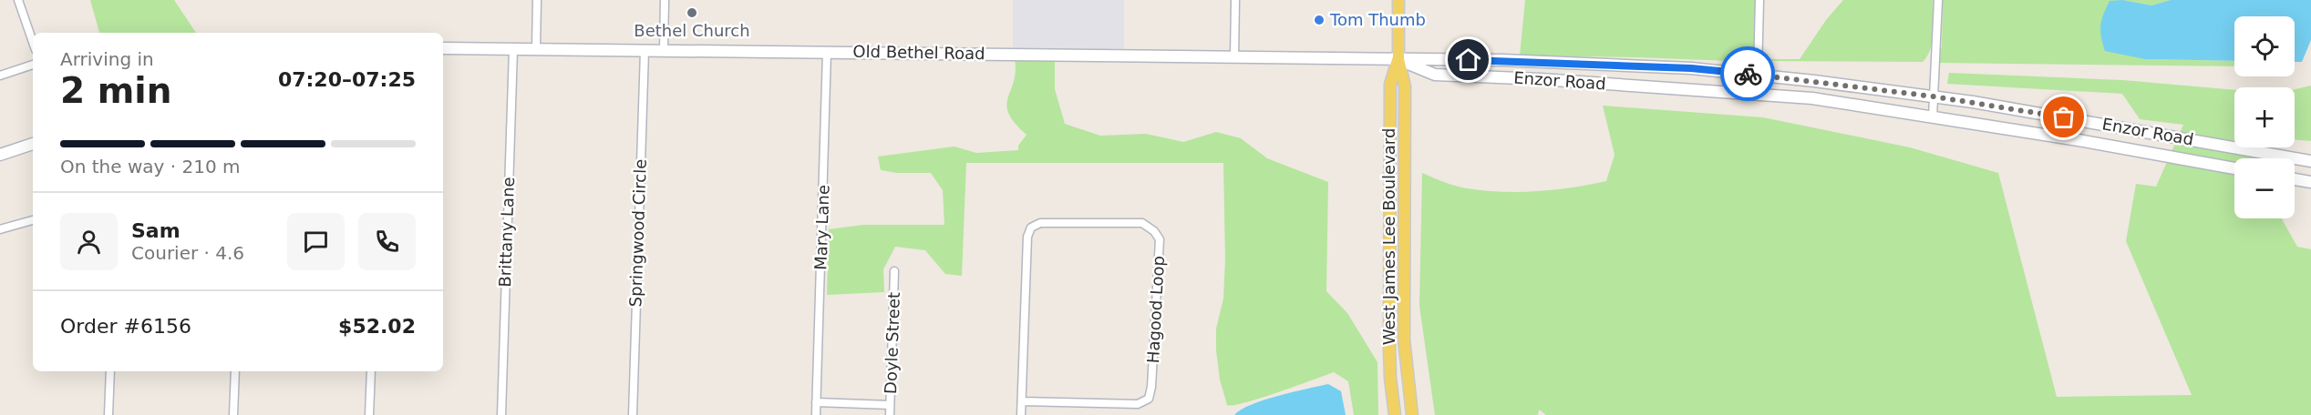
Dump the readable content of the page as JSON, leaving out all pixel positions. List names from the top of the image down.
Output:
{
  "streets": {
    "main road": ["Old Bethel Road", "Enzor Road", "West James Lee Boulevard"],
    "street": [
      "Mary Lane",
      "Brittany Lane",
      "Springwood Circle",
      "Hagood Loop",
      "Doyle Street"
    ]
  },
  "crossings": [
    ["Old Bethel Road", "Enzor Road"],
    ["Old Bethel Road", "Mary Lane"],
    ["Old Bethel Road", "Brittany Lane"],
    ["Old Bethel Road", "Springwood Circle"],
    ["Old Bethel Road", "West James Lee Boulevard"],
    ["Enzor Road", "West James Lee Boulevard"]
  ],
  "places": ["Bethel Church", "Tom Thumb"],
  "page": {
    "map_buttons": ["+", "−"],
    "heading": ["2 min", "Arriving in", "07:20–07:25"],
    "panel": [
      "Sam",
      "Courier · 4.6",
      "Order #6156",
      "$52.02"
    ],
    "bar": "On the way · 210 m"
  }
}
